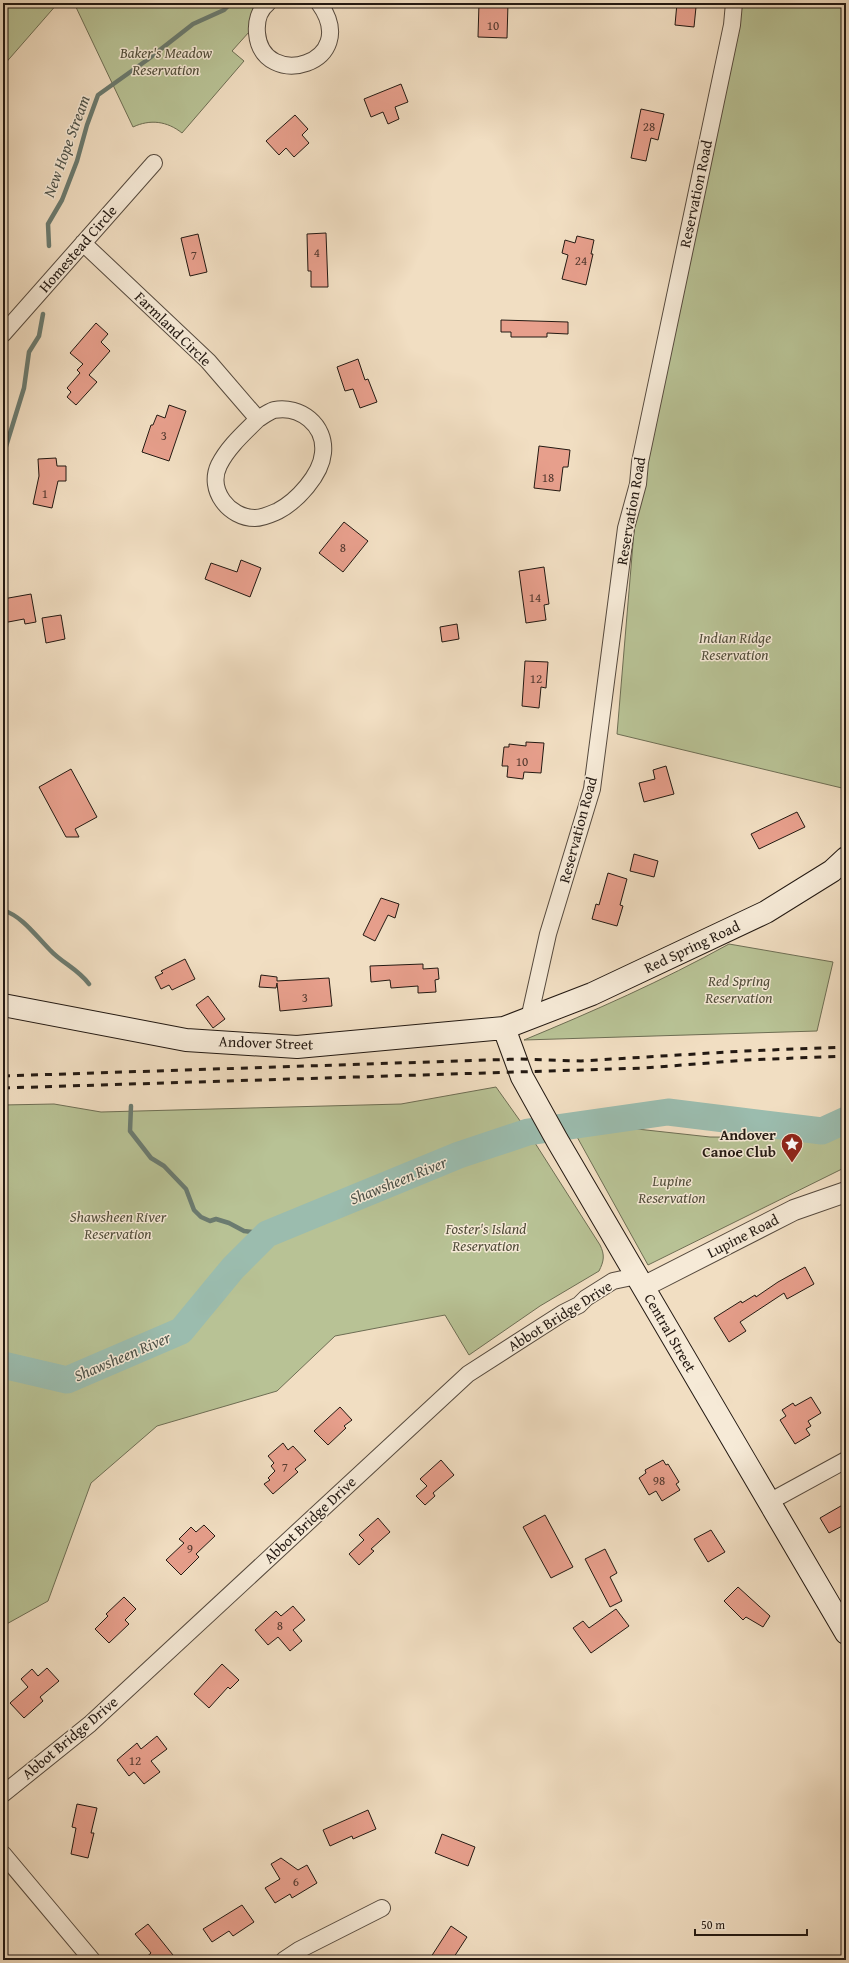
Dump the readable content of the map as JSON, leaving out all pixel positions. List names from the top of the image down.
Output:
{
  "streets": {
    "main road": ["Red Spring Road", "Andover Street", "Central Street"],
    "street": [
      "Reservation Road",
      "Homestead Circle",
      "Farmland Circle",
      "Lupine Road",
      "Abbot Bridge Drive"
    ]
  },
  "crossings": [
    ["Reservation Road", "Red Spring Road"],
    ["Reservation Road", "Andover Street"],
    ["Homestead Circle", "Farmland Circle"],
    ["Red Spring Road", "Andover Street"],
    ["Andover Street", "Central Street"],
    ["Lupine Road", "Abbot Bridge Drive"],
    ["Lupine Road", "Central Street"],
    ["Abbot Bridge Drive", "Central Street"]
  ],
  "water": ["New Hope Stream", "Shawsheen River"],
  "parks": [
    "Baker's Meadow Reservation",
    "Indian Ridge Reservation",
    "Red Spring Reservation",
    "Lupine Reservation",
    "Shawsheen River Reservation",
    "Foster's Island Reservation"
  ],
  "places": {
    "place": ["Andover Canoe Club"]
  },
  "house_numbers": [
    "10",
    "28",
    "4",
    "7",
    "24",
    "3",
    "18",
    "1",
    "8",
    "14",
    "12",
    "10",
    "3",
    "7",
    "98",
    "9",
    "8",
    "12",
    "6"
  ],
  "scale_bar": "50 m"
}
